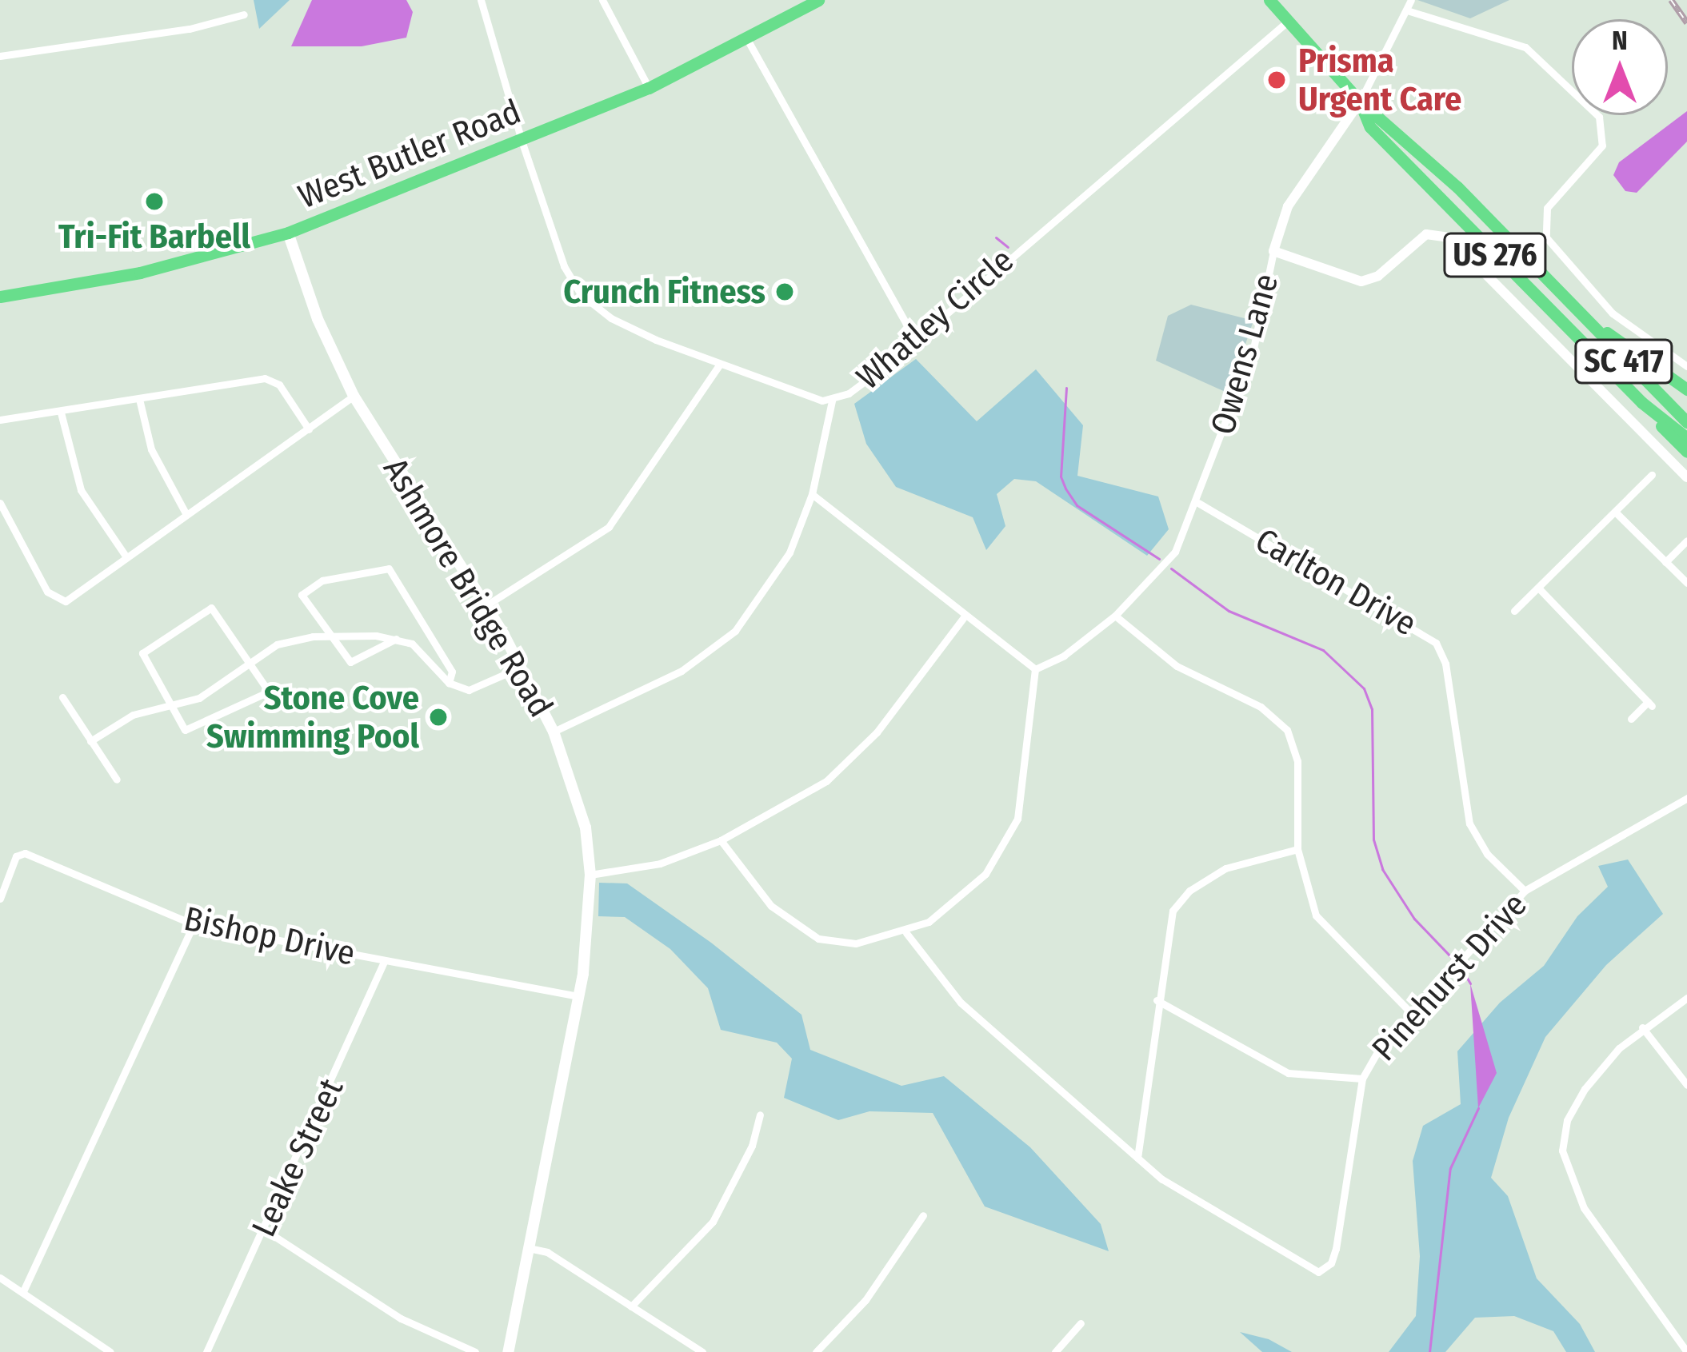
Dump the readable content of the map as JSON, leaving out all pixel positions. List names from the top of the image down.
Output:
{
  "streets": {
    "main road": [
      "West Butler Road",
      "US 276",
      "SC 417",
      "Ashmore Bridge Road"
    ],
    "street": [
      "Whatley Circle",
      "Owens Lane",
      "Carlton Drive",
      "Bishop Drive",
      "Pinehurst Drive",
      "Leake Street"
    ]
  },
  "crossings": [
    ["West Butler Road", "Whatley Circle"],
    ["West Butler Road", "Ashmore Bridge Road"],
    ["US 276", "Whatley Circle"],
    ["US 276", "Owens Lane"],
    ["US 276", "SC 417"],
    ["Owens Lane", "Carlton Drive"],
    ["Carlton Drive", "Pinehurst Drive"],
    ["Ashmore Bridge Road", "Bishop Drive"],
    ["Bishop Drive", "Leake Street"]
  ],
  "places": [
    "Prisma Urgent Care",
    "Tri-Fit Barbell",
    "Crunch Fitness",
    "Stone Cove Swimming Pool"
  ],
  "north": "top"
}
